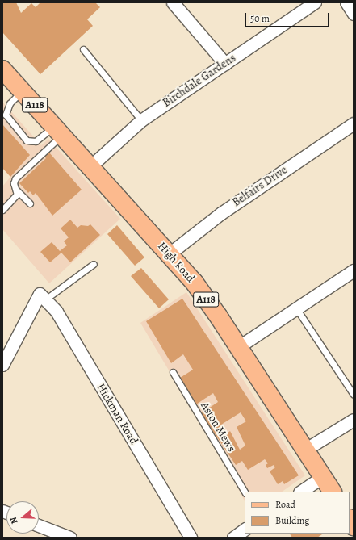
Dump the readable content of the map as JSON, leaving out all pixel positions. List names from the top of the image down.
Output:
{
  "streets": {
    "main road": ["A118", "High Road"],
    "street": ["Birchdale Gardens", "Belfairs Drive", "Hickman Road"],
    "lane": ["Aston Mews"]
  },
  "crossings": [
    ["Birchdale Gardens", "High Road"],
    ["Belfairs Drive", "High Road"]
  ],
  "legend": ["Road", "Building"],
  "scale_bar": "50 m",
  "north": "left"
}
